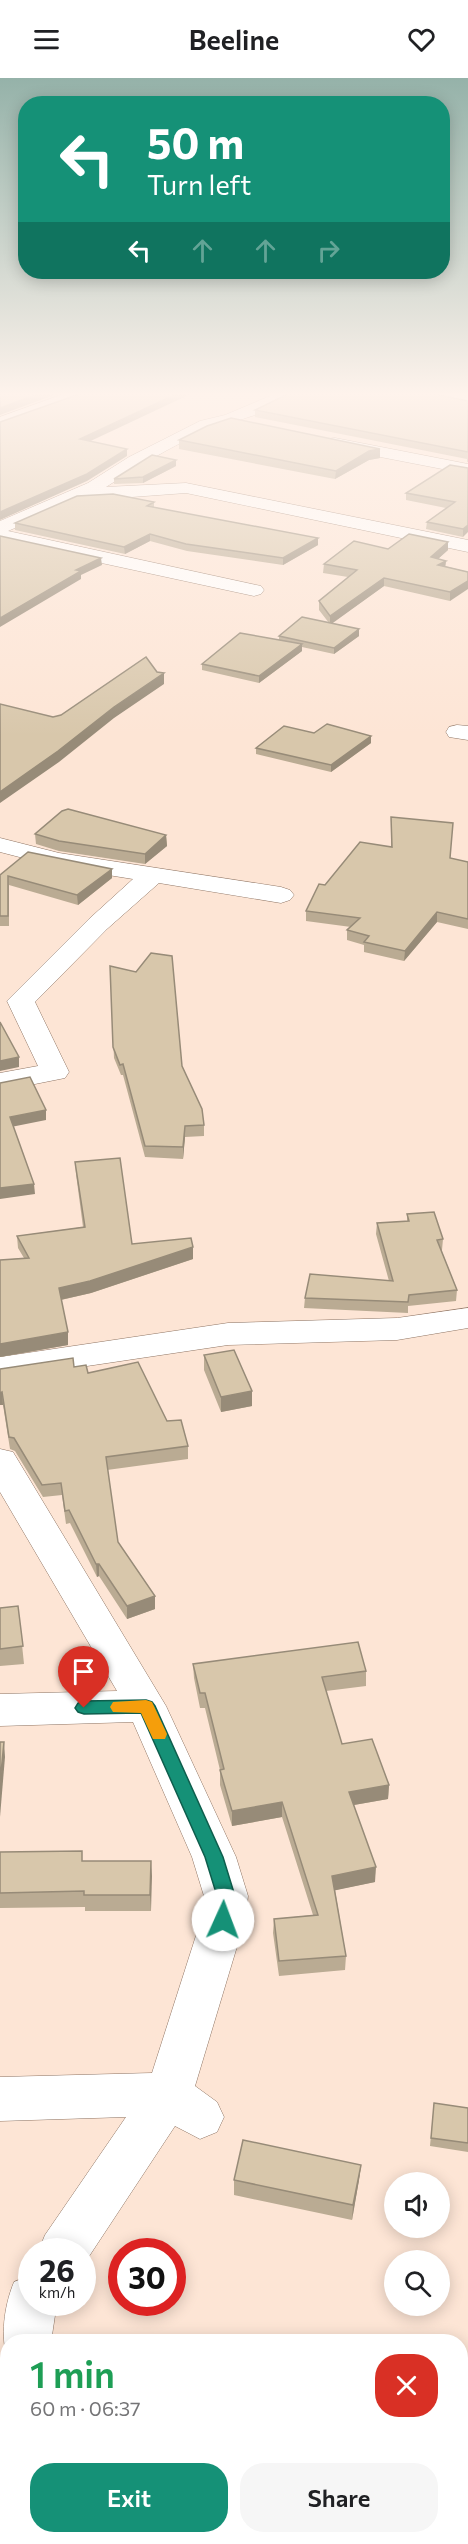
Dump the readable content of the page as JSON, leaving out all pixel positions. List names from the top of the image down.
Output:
{
  "page": {
    "header": "Beeline",
    "turn": ["50 m", "Turn left"],
    "speed": "26 km/h",
    "limit": "30",
    "heading": ["1 min", "60 m · 06:37"],
    "buttons": ["Exit", "Share"]
  }
}
